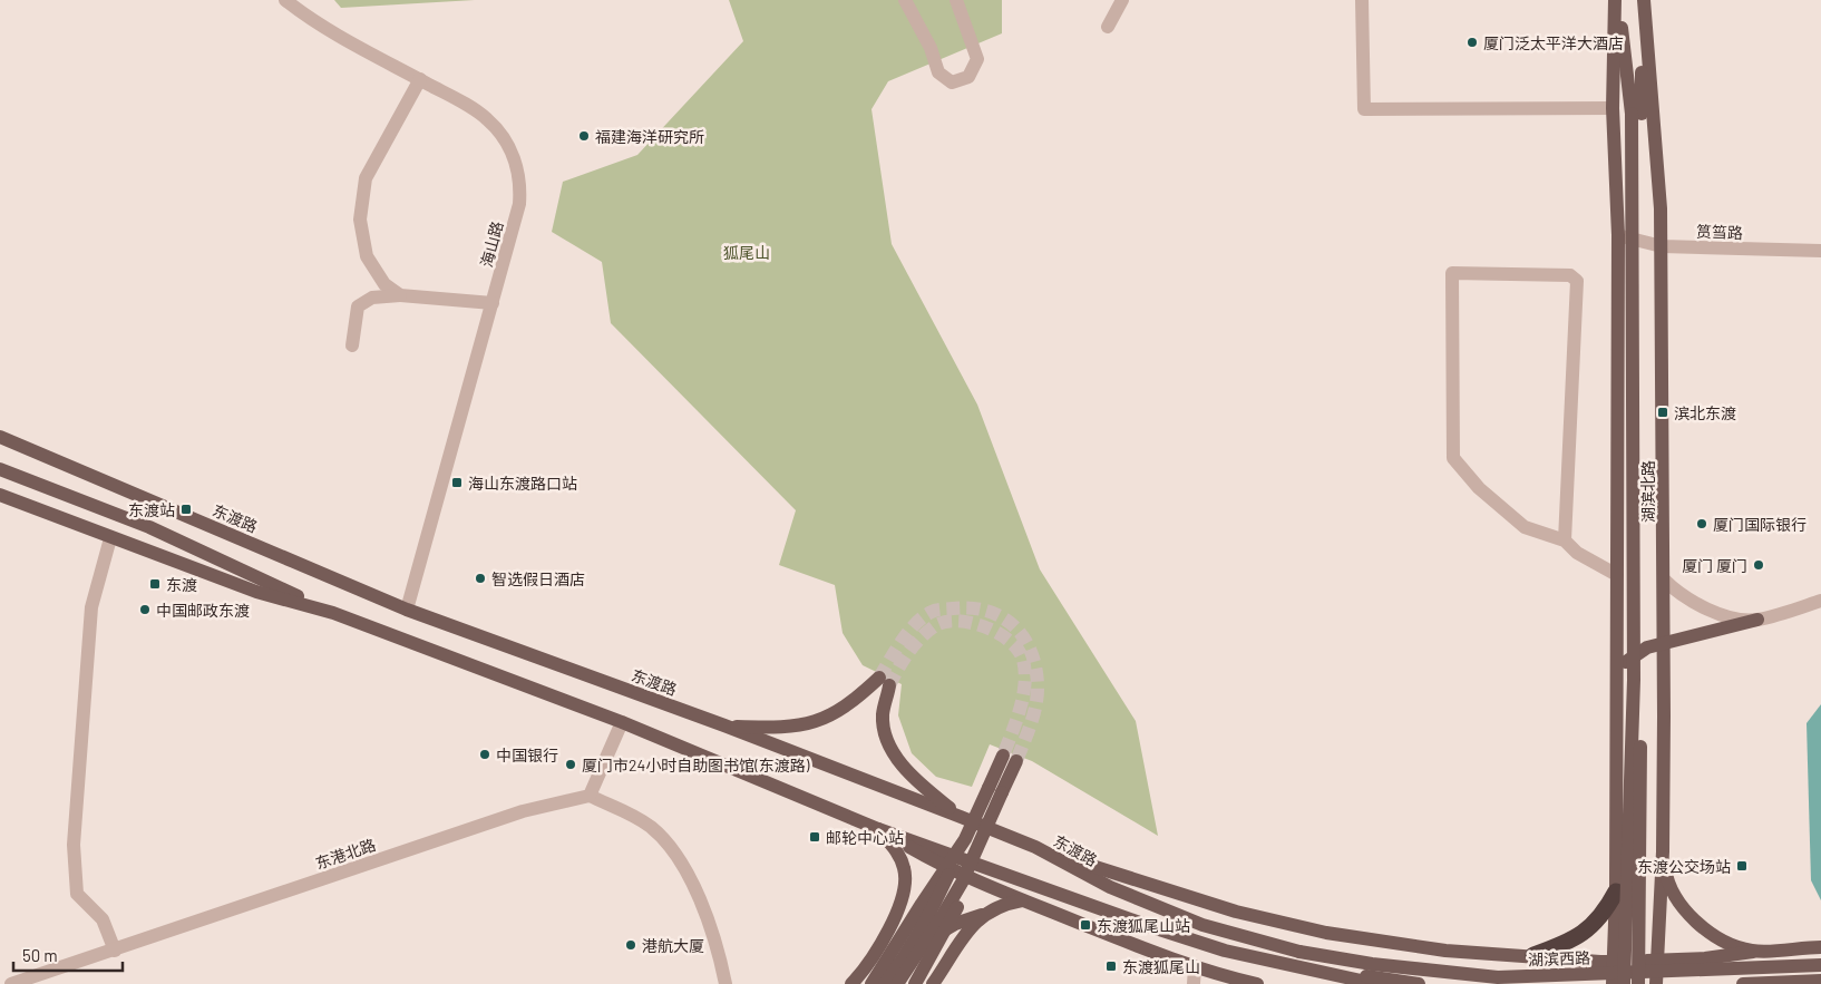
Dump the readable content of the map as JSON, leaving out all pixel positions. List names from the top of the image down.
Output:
{
  "streets": {
    "main road": ["湖滨北路", "东渡路", "湖滨西路"],
    "street": ["筼筜路", "海山路", "东港北路"]
  },
  "crossings": [
    ["筼筜路", "湖滨北路"],
    ["海山路", "东渡路"],
    ["东渡路", "湖滨西路"]
  ],
  "parks": ["狐尾山"],
  "places": {
    "other": [
      "厦门泛太平洋大酒店",
      "福建海洋研究所",
      "厦门国际银行",
      "厦门 厦门",
      "智选假日酒店",
      "中国邮政东渡",
      "中国银行",
      "厦门市24小时自助图书馆(东渡路)",
      "港航大厦"
    ],
    "transit": [
      "滨北东渡",
      "海山东渡路口站",
      "东渡站",
      "东渡",
      "邮轮中心站",
      "东渡公交场站",
      "东渡狐尾山站",
      "东渡狐尾山"
    ]
  },
  "scale_bar": "50 m"
}
